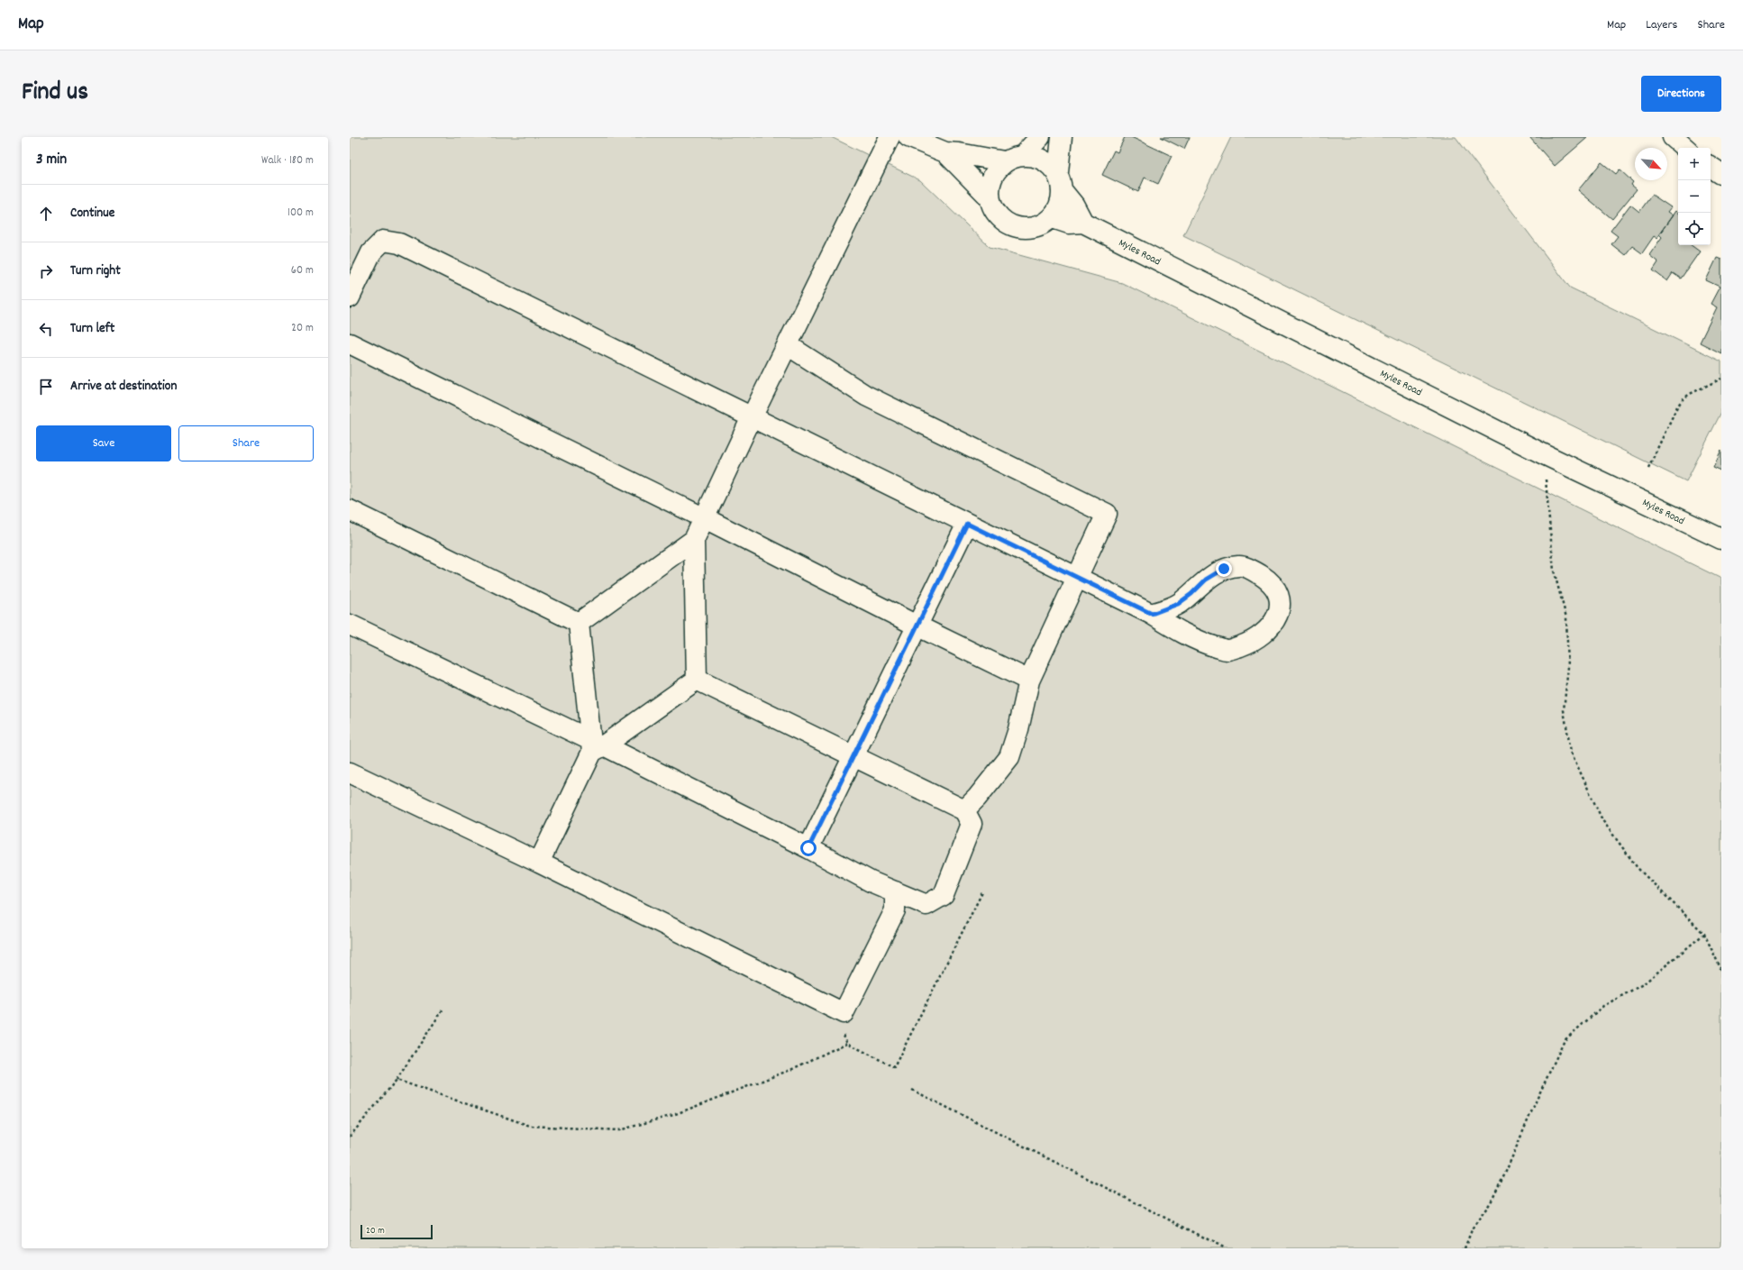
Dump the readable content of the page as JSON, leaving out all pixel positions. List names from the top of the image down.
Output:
{
  "streets": {
    "street": ["Myles Road"]
  },
  "scale_bar": "20 m",
  "north": "bottom right",
  "page": {
    "header": "Map",
    "nav": ["Map", "Layers", "Share"],
    "title": "Find us",
    "buttons": [
      "Directions",
      ["Save", "Share"]
    ],
    "heading": ["3 min", "Walk · 180 m"],
    "map_buttons": ["+", "−"],
    "list": [
      ["Continue", "100 m"],
      ["Turn right", "60 m"],
      ["Turn left", "20 m"],
      "Arrive at destination"
    ],
    "scale": "20 m"
  }
}
